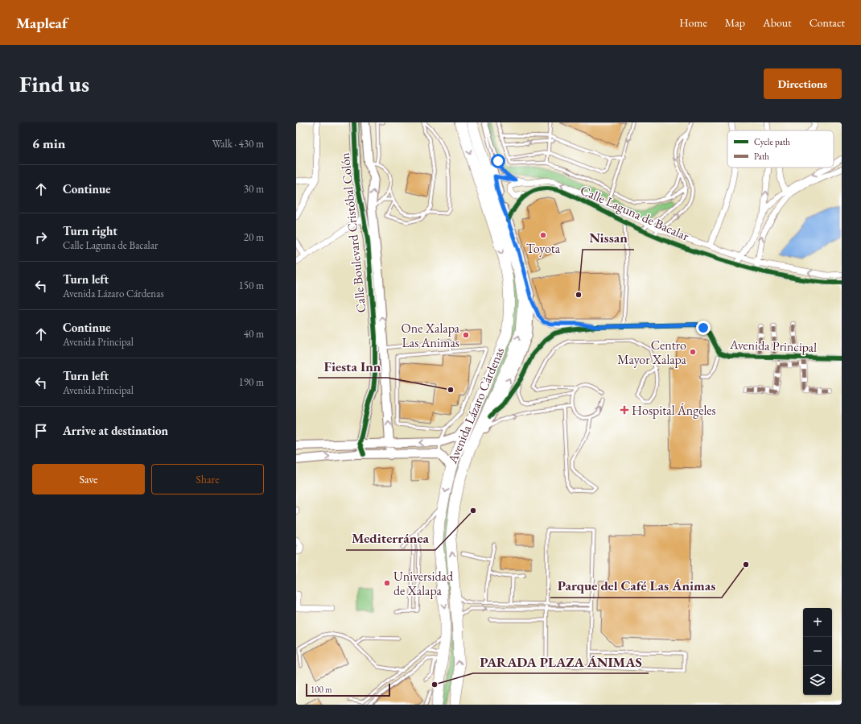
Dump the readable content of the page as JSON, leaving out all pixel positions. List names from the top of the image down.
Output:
{
  "streets": {
    "highway": ["Avenida Lázaro Cárdenas"],
    "street": ["Calle Laguna de Bacalar", "Calle Boulevard Cristóbal Colón", "Avenida Principal"]
  },
  "crossings": [
    ["Calle Laguna de Bacalar", "Avenida Lázaro Cárdenas"],
    ["Avenida Principal", "Avenida Lázaro Cárdenas"]
  ],
  "places": {
    "other": [
      "Toyota",
      "Nissan",
      "One Xalapa Las Animas",
      "Centro Mayor Xalapa",
      "Fiesta Inn",
      "Mediterránea",
      "Parque del Café Las Ánimas",
      "Universidad de Xalapa",
      "PARADA PLAZA ÁNIMAS"
    ],
    "health": ["Hospital Ángeles"]
  },
  "legend": ["Cycle path", "Path"],
  "scale_bar": "100 m",
  "page": {
    "header": "Mapleaf",
    "nav": [
      "Home",
      "Map",
      "About",
      "Contact"
    ],
    "buttons": [
      "Directions",
      ["Save", "Share"]
    ],
    "title": "Find us",
    "heading": ["6 min", "Walk · 430 m"],
    "list": [
      ["Continue", "30 m"],
      ["Turn right", "Calle Laguna de Bacalar", "20 m"],
      ["Turn left", "Avenida Lázaro Cárdenas", "150 m"],
      ["Continue", "Avenida Principal", "40 m"],
      ["Turn left", "Avenida Principal", "190 m"],
      "Arrive at destination"
    ],
    "map_buttons": ["+", "−"],
    "scale": "100 m"
  }
}
